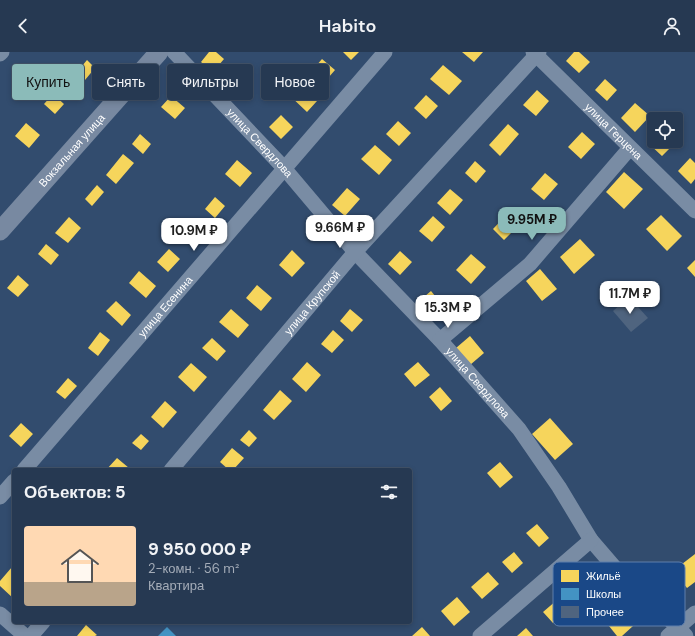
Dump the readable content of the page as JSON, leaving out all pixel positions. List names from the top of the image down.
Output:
{
  "streets": {
    "main road": ["Вокзальная улица"],
    "street": [
      "улица Герцена",
      "улица Свердлова",
      "улица Крупской",
      "улица Есенина"
    ]
  },
  "crossings": [
    ["улица Герцена", "улица Крупской"],
    ["улица Свердлова", "улица Крупской"],
    ["улица Свердлова", "улица Есенина"]
  ],
  "legend": ["Жильё", "Школы", "Прочее"],
  "page": {
    "header": "Habito",
    "chip": [
      "Купить",
      "Снять",
      "Фильтры",
      "Новое"
    ],
    "price": [
      "9.95M ₽",
      "9.66M ₽",
      "10.9M ₽",
      "11.7M ₽",
      "15.3M ₽"
    ],
    "heading": "Объектов: 5",
    "list": [
      {
        "name": "9 950 000 ₽",
        "note": "2-комн. · 56 m² · Квартира"
      }
    ]
  }
}
